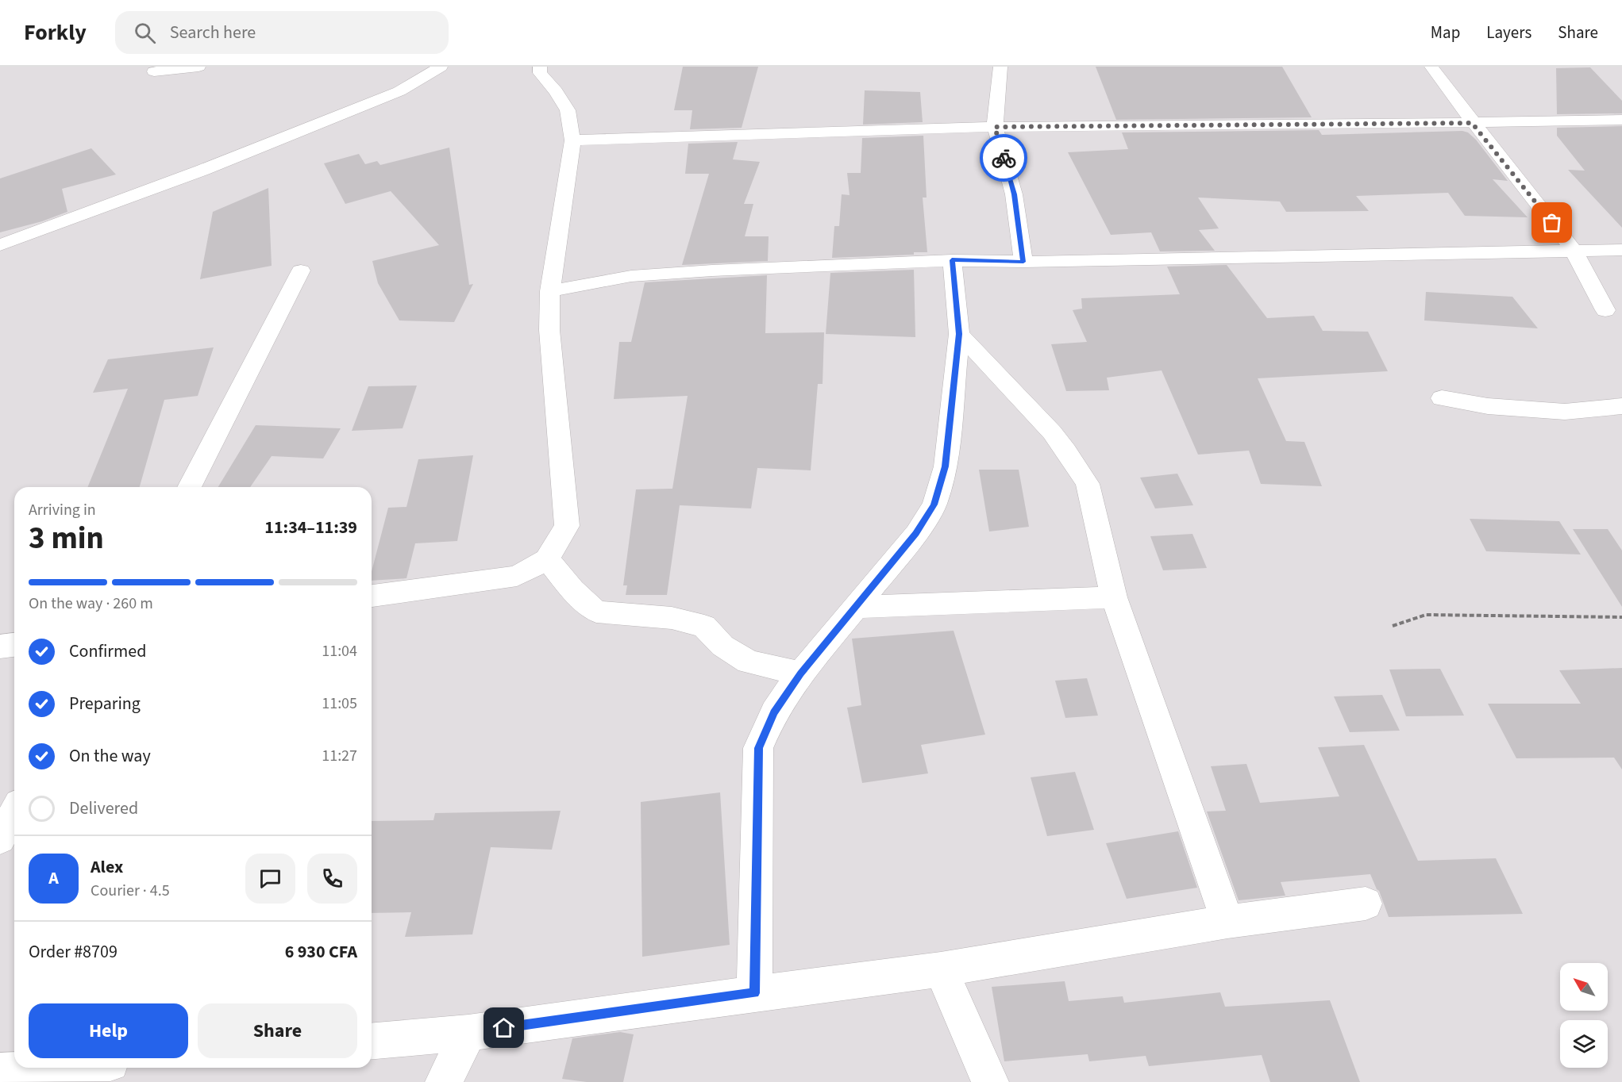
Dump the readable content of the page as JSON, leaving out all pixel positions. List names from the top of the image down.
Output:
{
  "north": "top left",
  "page": {
    "header": "Forkly",
    "search": "Search here",
    "nav": ["Map", "Layers", "Share"],
    "heading": ["3 min", "Arriving in", "11:34–11:39"],
    "panel": [
      "Alex",
      "Courier · 4.5",
      "Order #8709",
      "6 930 CFA"
    ],
    "bar": "On the way · 260 m",
    "list": [
      ["Confirmed", "11:04"],
      ["Preparing", "11:05"],
      ["On the way", "11:27"],
      "Delivered"
    ],
    "round": "A",
    "buttons": ["Help", "Share"]
  }
}
